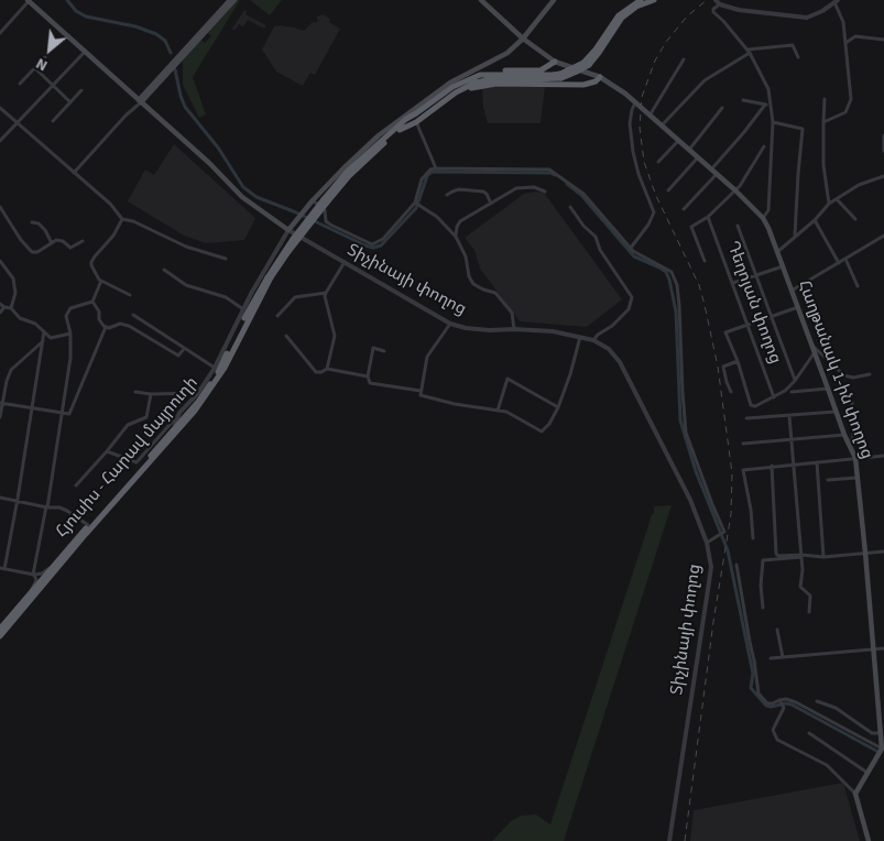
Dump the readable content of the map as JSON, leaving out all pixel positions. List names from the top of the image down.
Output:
{
  "streets": {
    "highway": ["Հյուսիս - Հարավ մայրուղի"],
    "main road": ["Տիչինայի փողոց", "Հաղթանակ 1-ին փողոց"],
    "street": ["Դեղոյան փողոց"]
  },
  "north": "bottom left"
}
